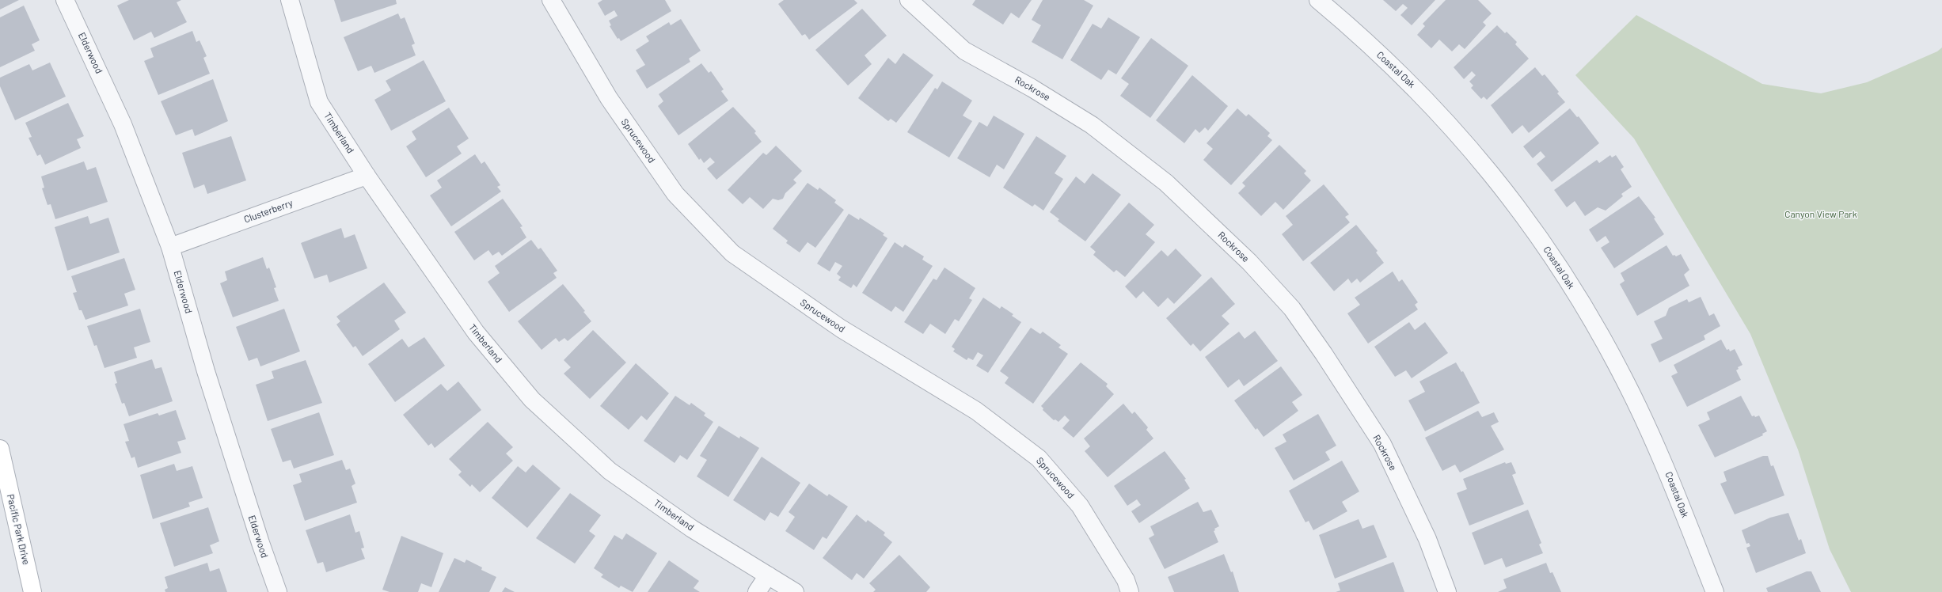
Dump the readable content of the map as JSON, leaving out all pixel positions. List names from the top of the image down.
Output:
{
  "streets": {
    "main road": ["Pacific Park Drive"],
    "street": [
      "Elderwood",
      "Coastal Oak",
      "Rockrose",
      "Timberland",
      "Sprucewood",
      "Clusterberry"
    ]
  },
  "crossings": [
    ["Elderwood", "Clusterberry"],
    ["Timberland", "Clusterberry"]
  ],
  "parks": ["Canyon View Park"]
}
